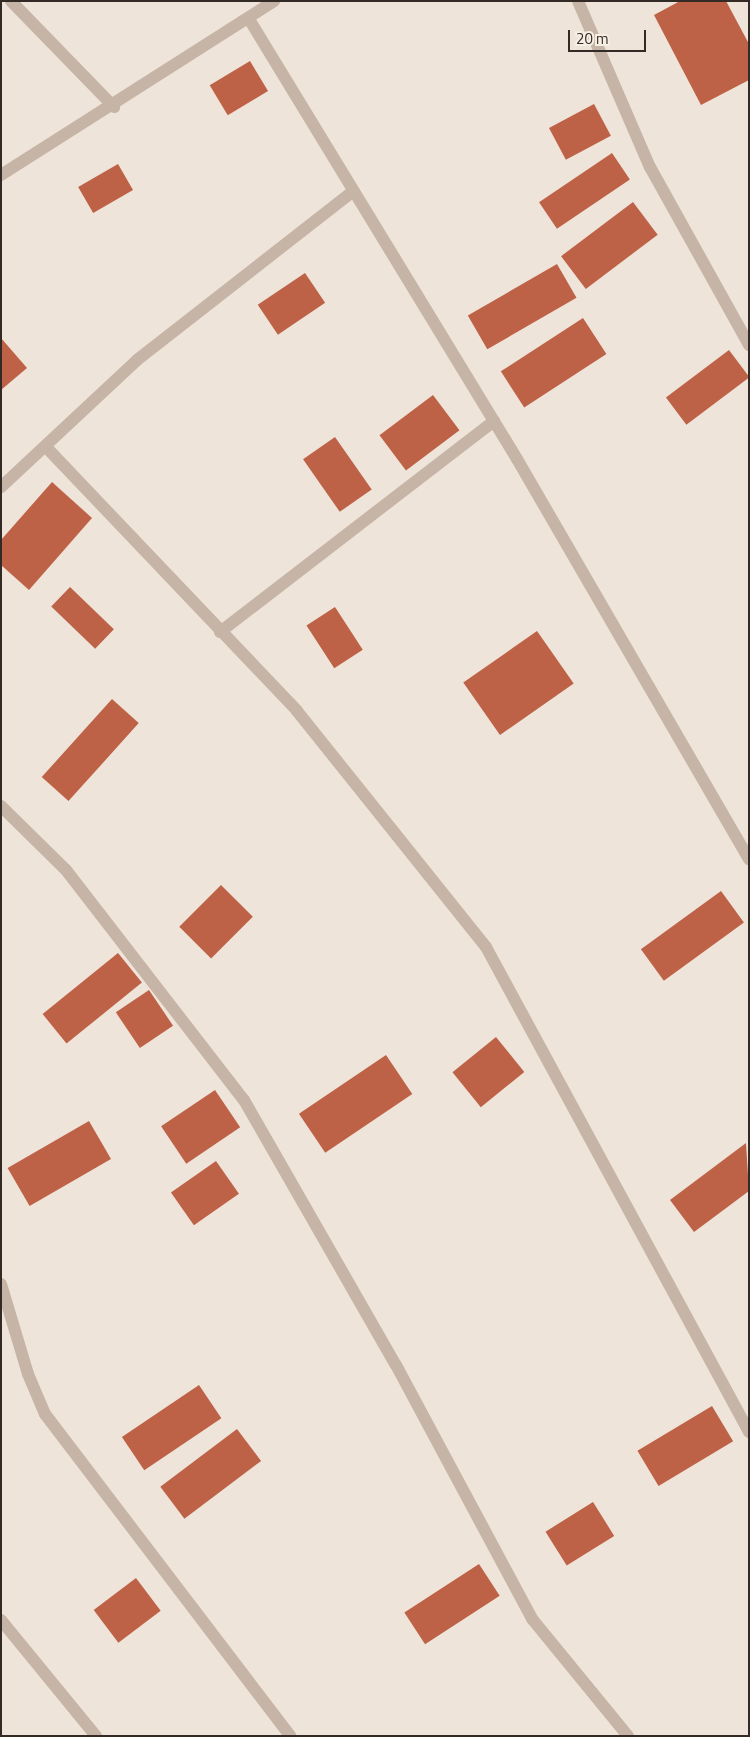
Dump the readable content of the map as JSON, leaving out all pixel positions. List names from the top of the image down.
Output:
{
  "scale_bar": "20 m"
}
